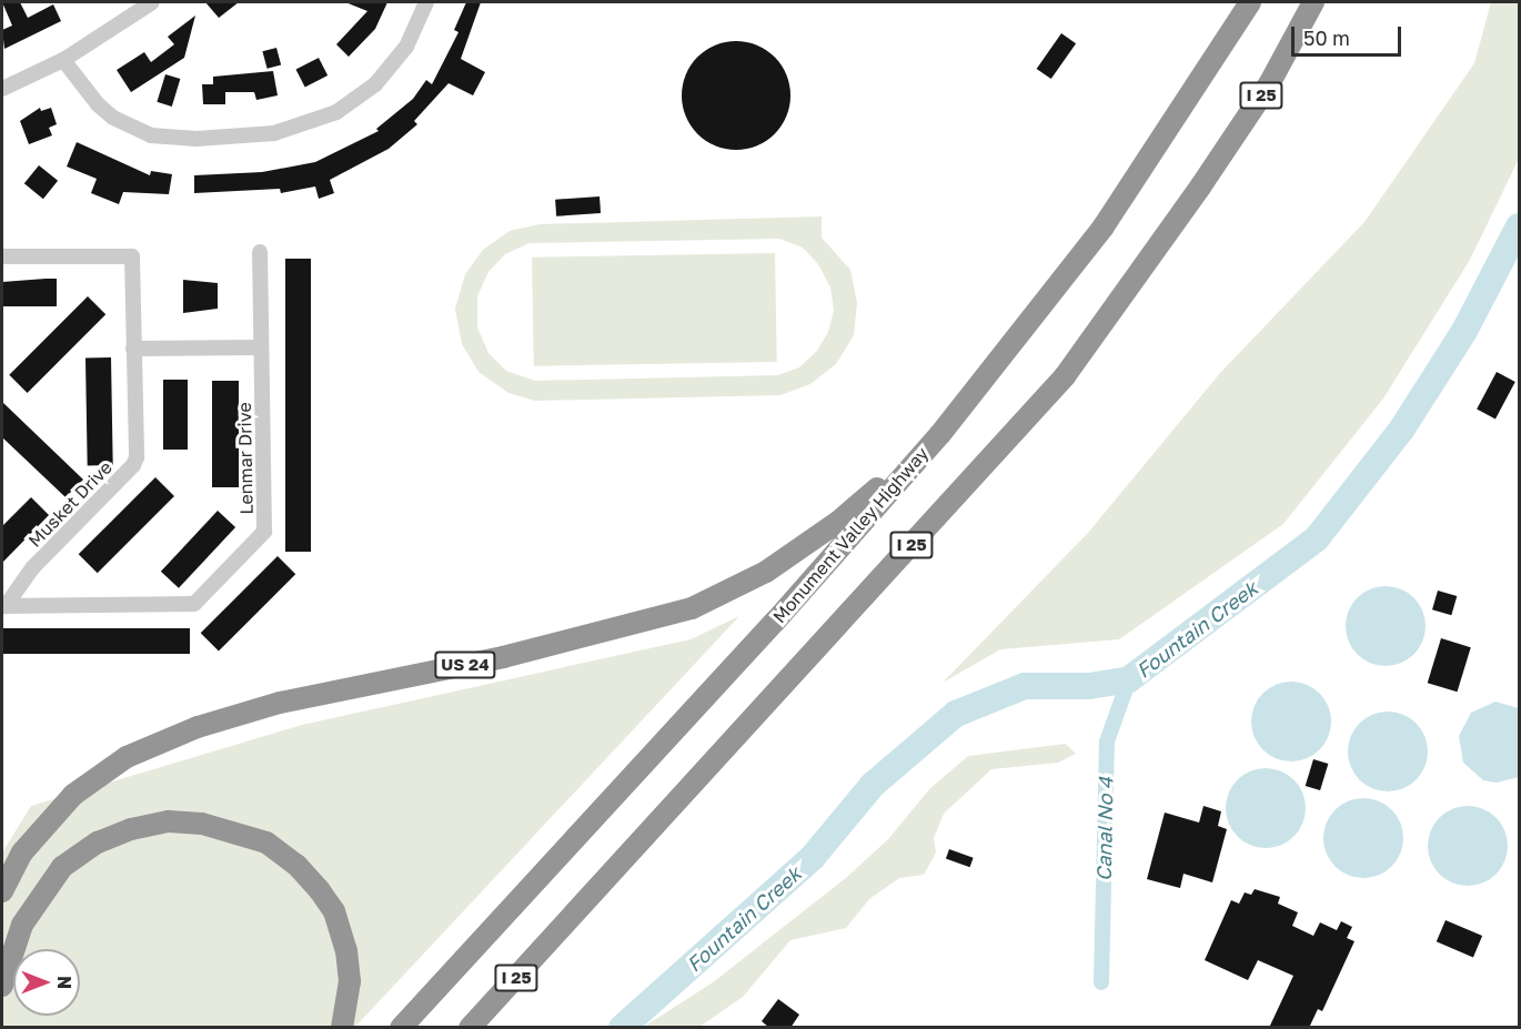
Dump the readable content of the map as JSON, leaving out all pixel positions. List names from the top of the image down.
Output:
{
  "streets": {
    "highway": ["I 25", "Monument Valley Highway", "US 24"],
    "street": ["Lenmar Drive", "Musket Drive"]
  },
  "crossings": [
    ["Lenmar Drive", "Musket Drive"],
    ["Monument Valley Highway", "US 24"]
  ],
  "water": ["Fountain Creek", "Canal No 4"],
  "scale_bar": "50 m",
  "north": "right"
}
